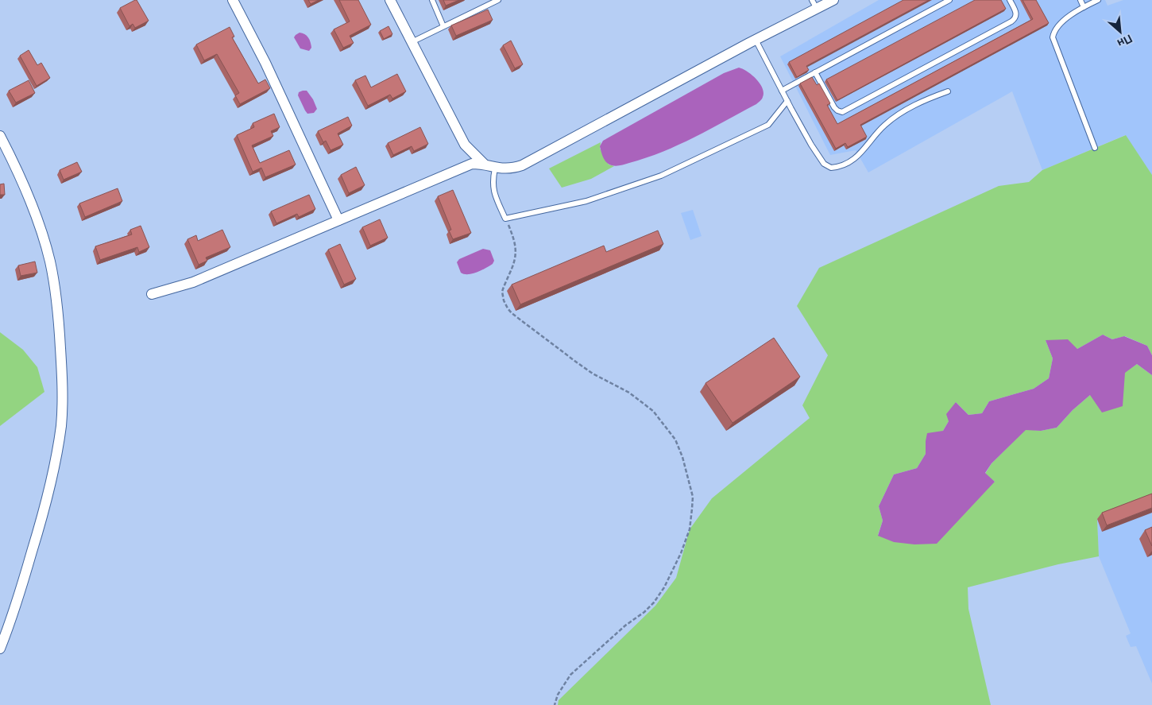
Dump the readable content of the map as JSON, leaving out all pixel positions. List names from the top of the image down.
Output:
{
  "north": "bottom right"
}
